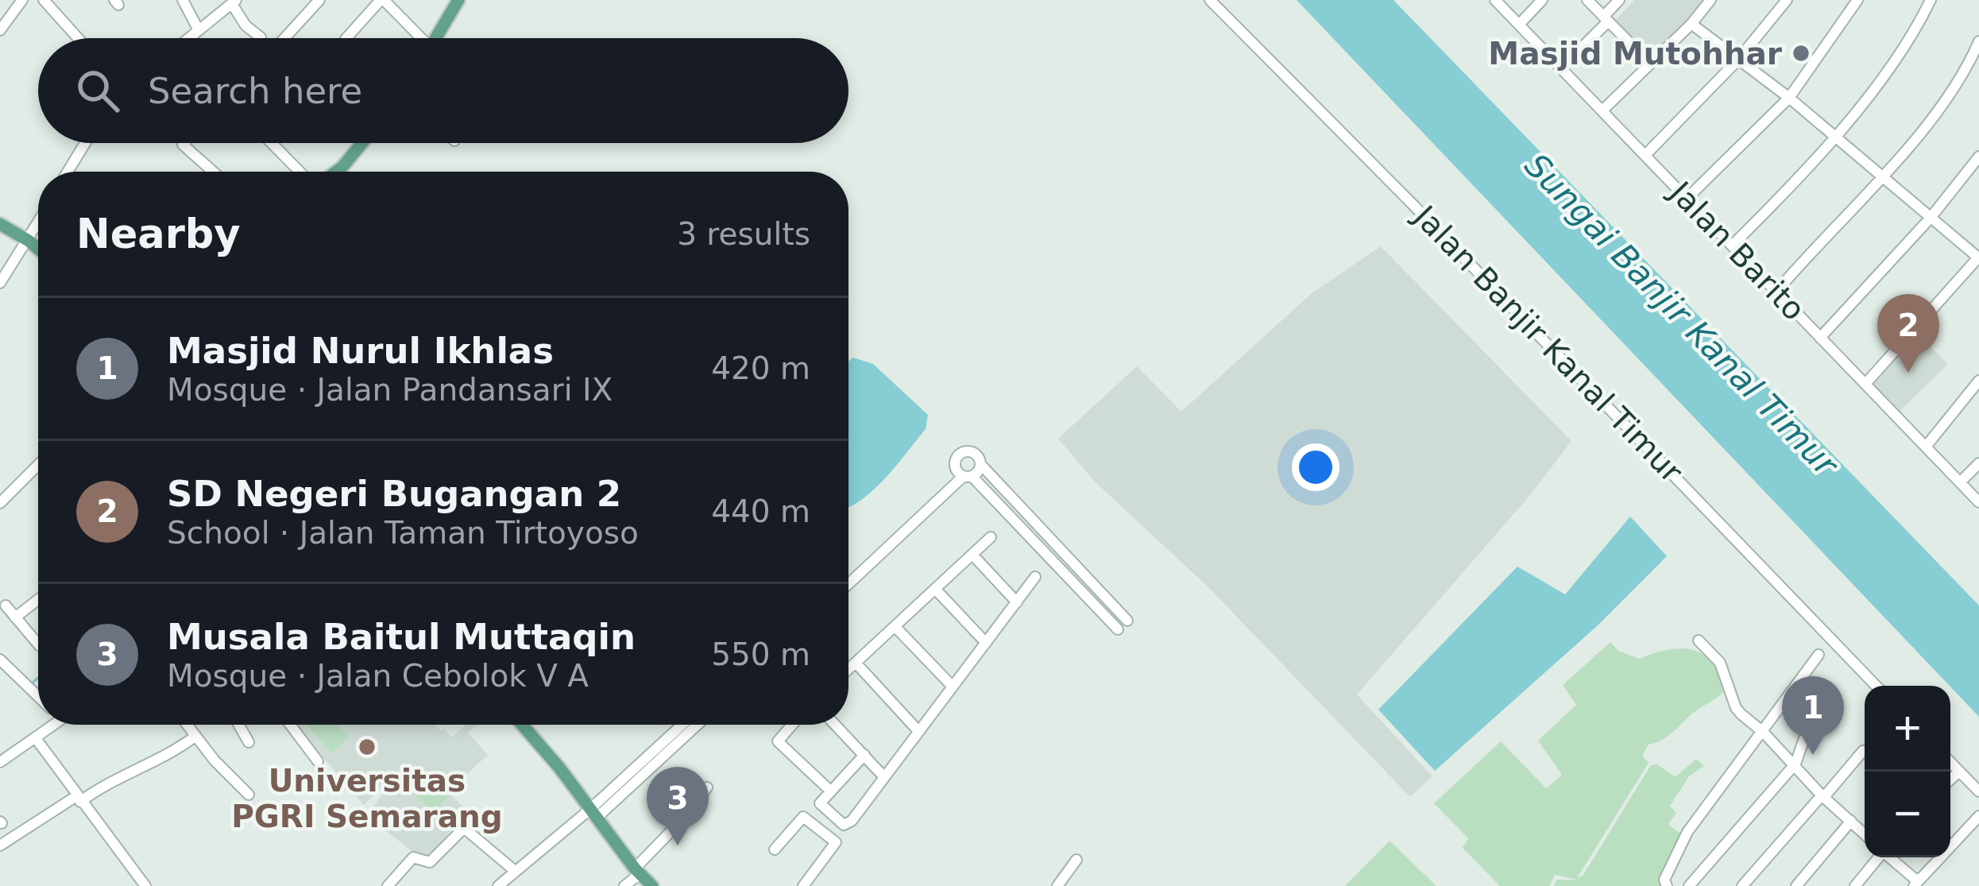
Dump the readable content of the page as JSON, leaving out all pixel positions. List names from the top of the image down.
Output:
{
  "streets": {
    "street": ["Jalan Barito", "Jalan Banjir Kanal Timur"]
  },
  "water": ["Sungai Banjir Kanal Timur"],
  "places": ["Masjid Mutohhar", "Universitas PGRI Semarang"],
  "page": {
    "search": "Search here",
    "heading": ["Nearby", "3 results"],
    "pins": ["2", "1", "3"],
    "list": [
      {
        "mark": "1",
        "name": "Masjid Nurul Ikhlas",
        "note": "Mosque · Jalan Pandansari IX",
        "value": "420 m"
      },
      {
        "mark": "2",
        "name": "SD Negeri Bugangan 2",
        "note": "School · Jalan Taman Tirtoyoso",
        "value": "440 m"
      },
      {
        "mark": "3",
        "name": "Musala Baitul Muttaqin",
        "note": "Mosque · Jalan Cebolok V A",
        "value": "550 m"
      }
    ],
    "map_buttons": ["+", "−"]
  }
}
